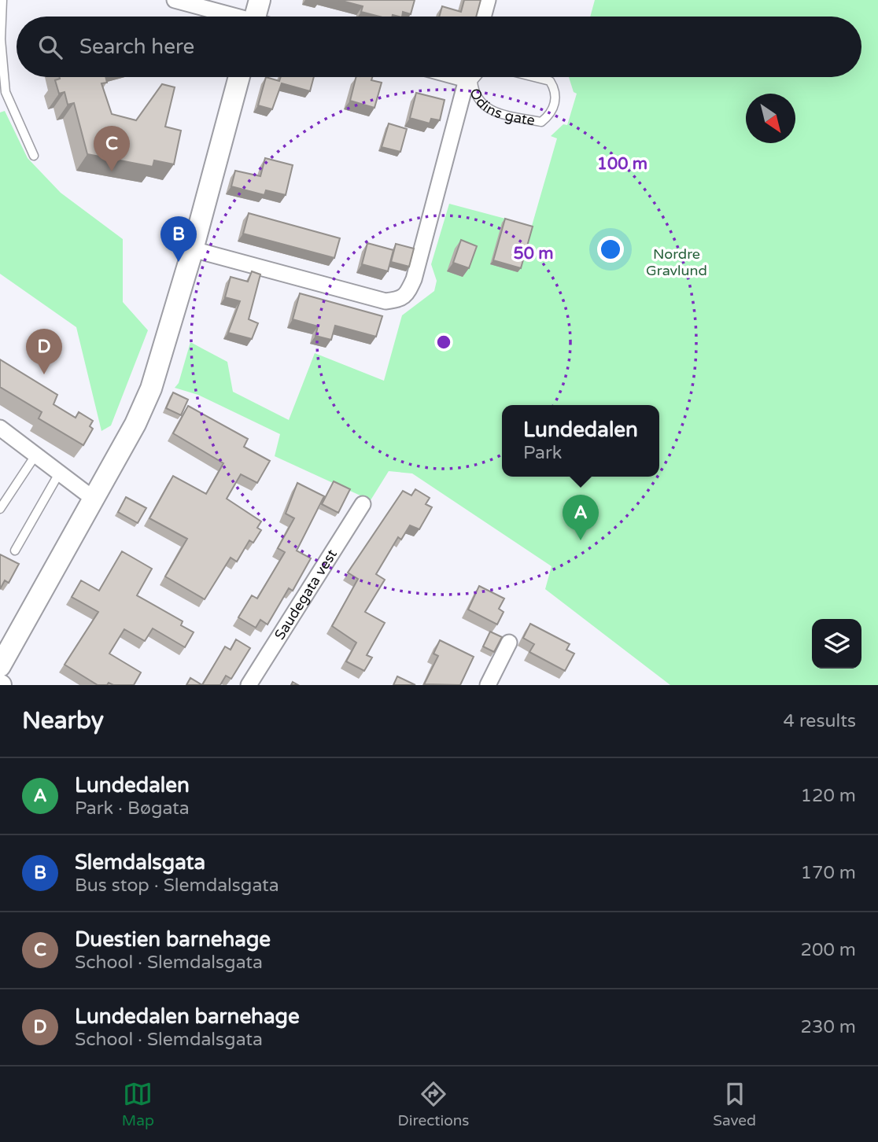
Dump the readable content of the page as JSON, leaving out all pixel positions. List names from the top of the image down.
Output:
{
  "streets": {
    "street": ["Saudegata vest"],
    "lane": ["Odins gate"]
  },
  "parks": ["Nordre Gravlund"],
  "north": "bottom right",
  "page": {
    "search": "Search here",
    "pins": [
      "C",
      "B",
      "D",
      "A"
    ],
    "popup": ["Lundedalen", "Park"],
    "heading": ["Nearby", "4 results"],
    "list": [
      {
        "mark": "A",
        "name": "Lundedalen",
        "note": "Park · Bøgata",
        "value": "120 m"
      },
      {
        "mark": "B",
        "name": "Slemdalsgata",
        "note": "Bus stop · Slemdalsgata",
        "value": "170 m"
      },
      {
        "mark": "C",
        "name": "Duestien barnehage",
        "note": "School · Slemdalsgata",
        "value": "200 m"
      },
      {
        "mark": "D",
        "name": "Lundedalen barnehage",
        "note": "School · Slemdalsgata",
        "value": "230 m"
      }
    ],
    "nav": ["Map", "Directions", "Saved"]
  },
  "rings": ["100 m", "50 m"]
}
